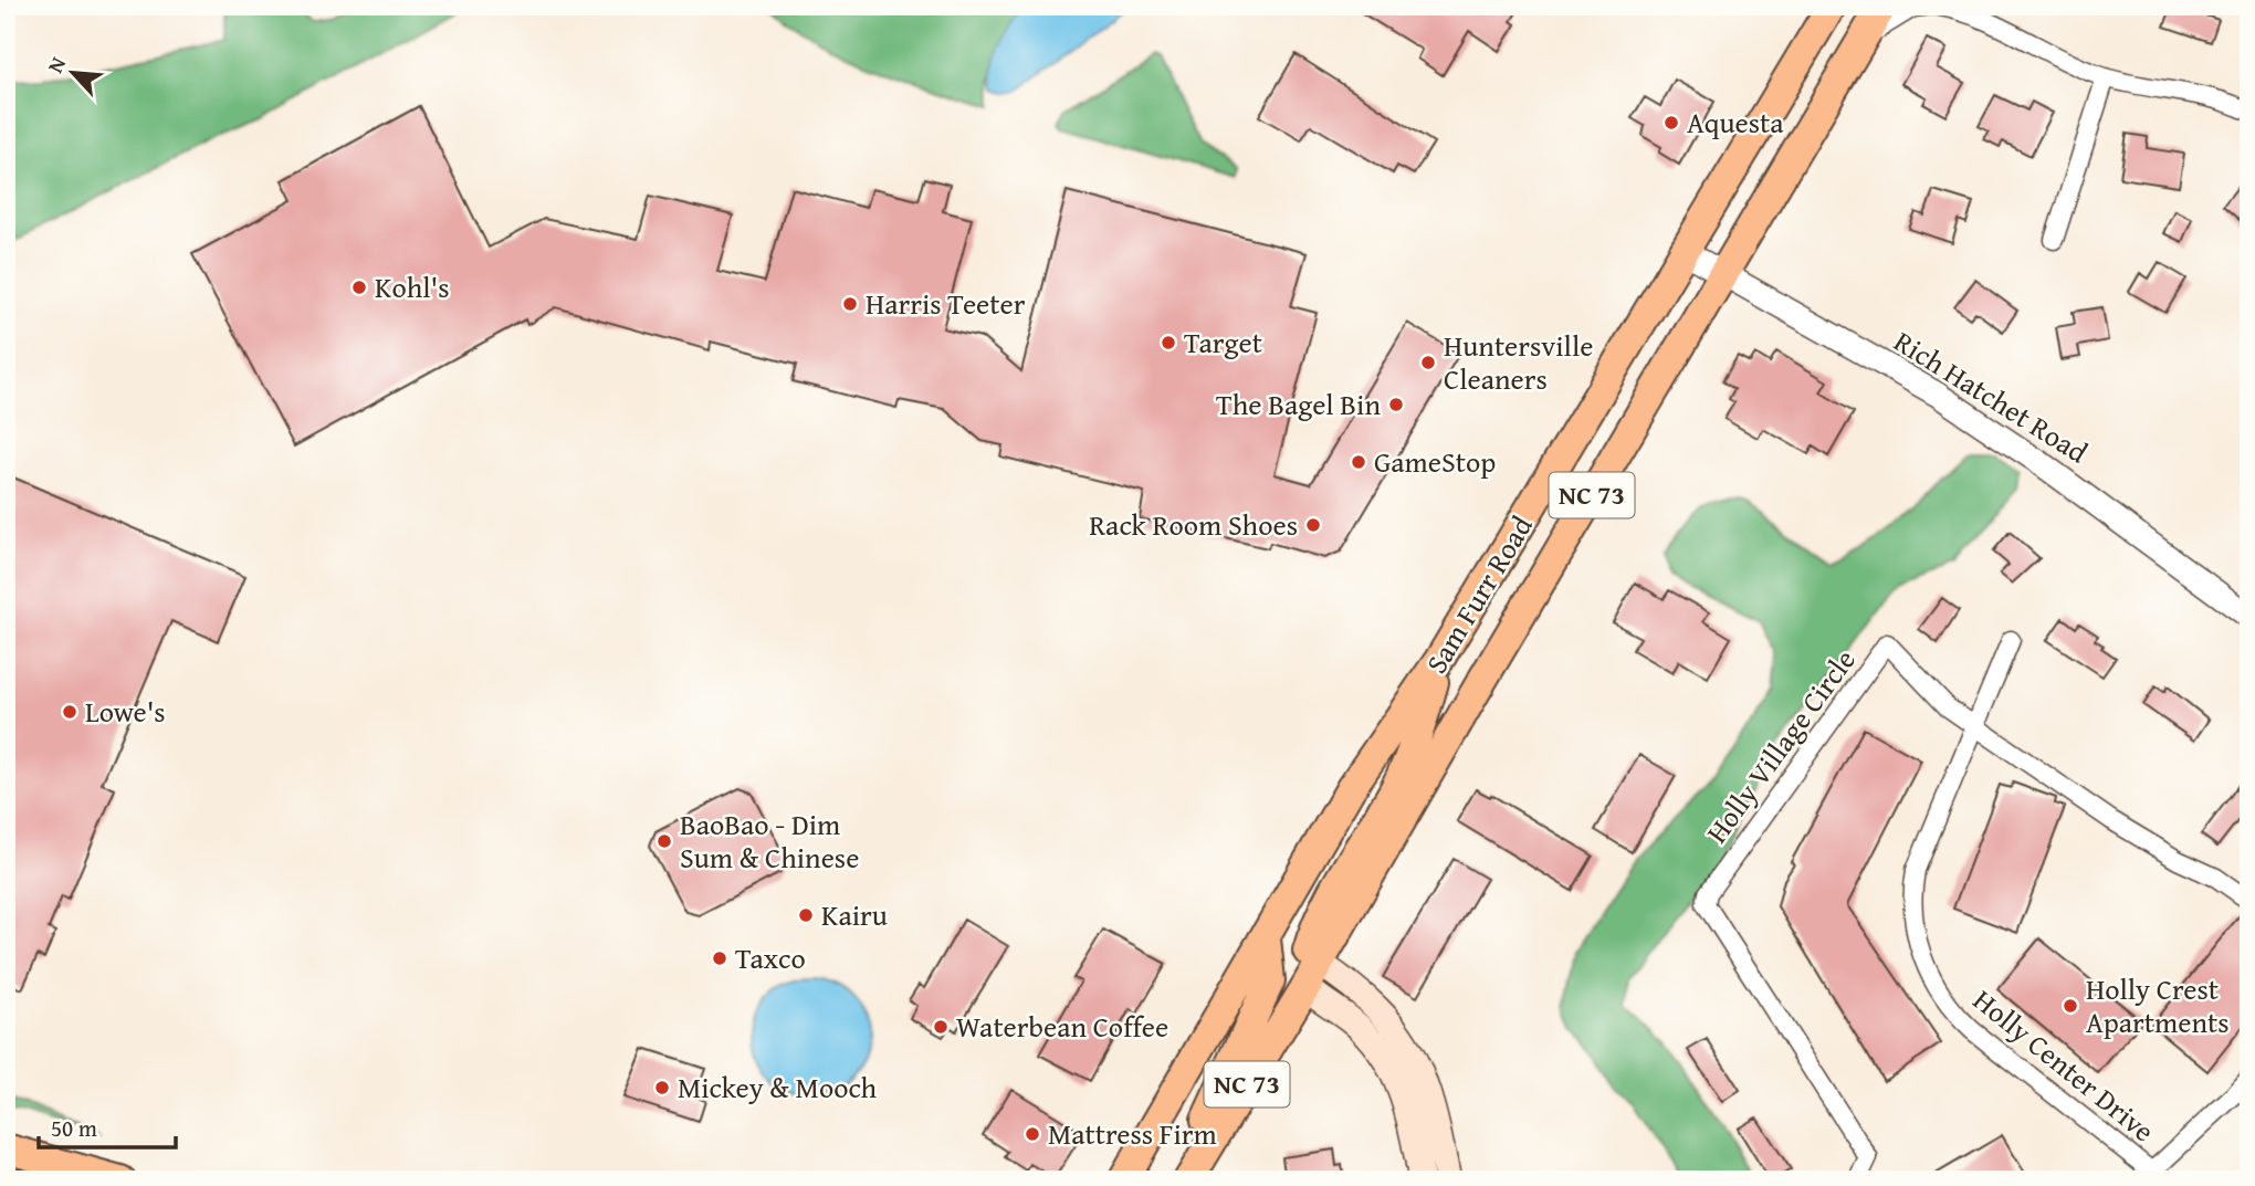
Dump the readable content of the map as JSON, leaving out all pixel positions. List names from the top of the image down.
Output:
{
  "streets": {
    "main road": ["NC 73", "Sam Furr Road"],
    "street": ["Rich Hatchet Road", "Holly Village Circle", "Holly Center Drive"]
  },
  "crossings": [
    ["Rich Hatchet Road", "Sam Furr Road"],
    ["Holly Village Circle", "Holly Center Drive"]
  ],
  "places": [
    "Aquesta",
    "Kohl's",
    "Harris Teeter",
    "Target",
    "Huntersville Cleaners",
    "The Bagel Bin",
    "GameStop",
    "Rack Room Shoes",
    "Lowe's",
    "BaoBao - Dim Sum & Chinese",
    "Kairu",
    "Taxco",
    "Holly Crest Apartments",
    "Waterbean Coffee",
    "Mickey & Mooch",
    "Mattress Firm"
  ],
  "scale_bar": "50 m",
  "north": "top left"
}
